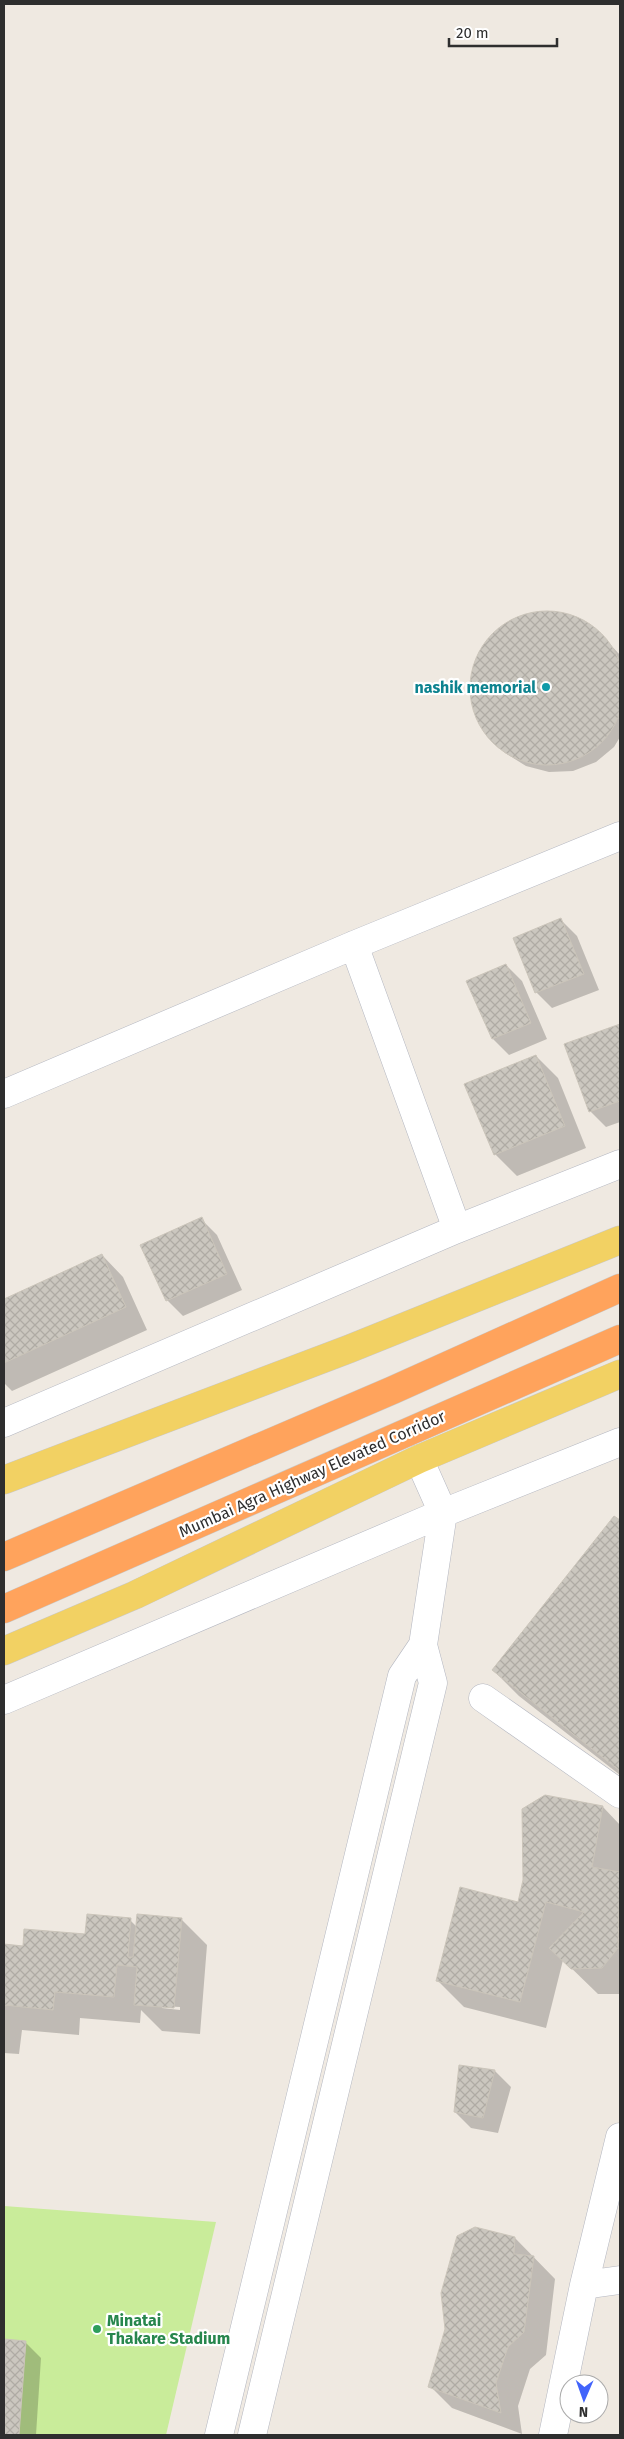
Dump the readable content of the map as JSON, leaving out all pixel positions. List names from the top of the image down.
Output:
{
  "streets": {
    "highway": ["Mumbai Agra Highway Elevated Corridor"]
  },
  "places": ["nashik memorial", "Minatai Thakare Stadium"],
  "scale_bar": "20 m",
  "north": "bottom"
}
